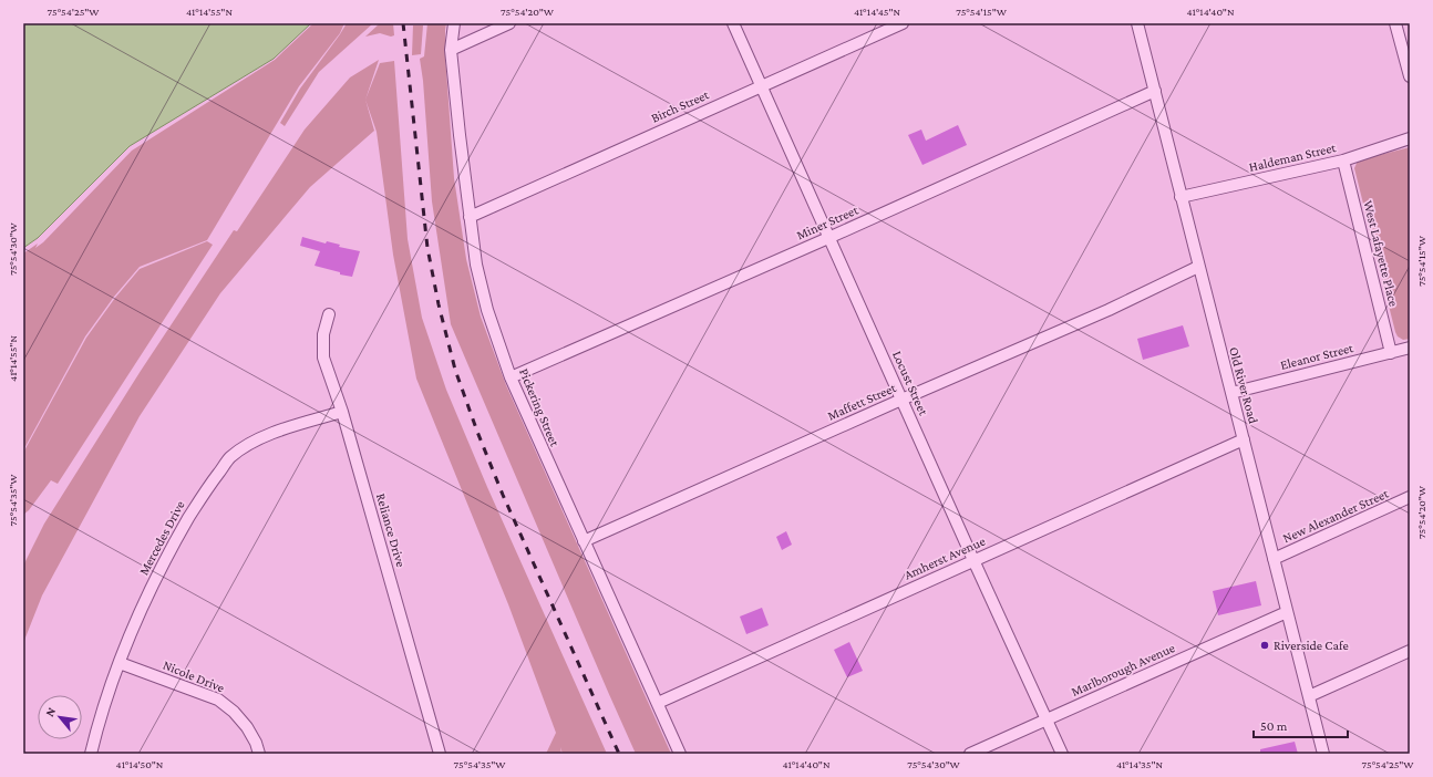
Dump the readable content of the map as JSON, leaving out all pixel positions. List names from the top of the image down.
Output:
{
  "streets": {
    "street": [
      "Birch Street",
      "Haldeman Street",
      "Miner Street",
      "West Lafayette Place",
      "Eleanor Street",
      "Locust Street",
      "Old River Road",
      "Maffett Street",
      "Pickering Street",
      "New Alexander Street",
      "Reliance Drive",
      "Mercedes Drive",
      "Amherst Avenue",
      "Marlborough Avenue",
      "Nicole Drive"
    ]
  },
  "crossings": [
    ["Birch Street", "Locust Street"],
    ["Birch Street", "Pickering Street"],
    ["Haldeman Street", "West Lafayette Place"],
    ["Haldeman Street", "Old River Road"],
    ["Miner Street", "Locust Street"],
    ["Miner Street", "Old River Road"],
    ["Miner Street", "Pickering Street"],
    ["West Lafayette Place", "Eleanor Street"],
    ["Eleanor Street", "Old River Road"],
    ["Locust Street", "Maffett Street"],
    ["Locust Street", "Amherst Avenue"],
    ["Locust Street", "Marlborough Avenue"],
    ["Old River Road", "Maffett Street"],
    ["Old River Road", "New Alexander Street"],
    ["Old River Road", "Amherst Avenue"],
    ["Old River Road", "Marlborough Avenue"],
    ["Maffett Street", "Pickering Street"],
    ["Pickering Street", "Amherst Avenue"],
    ["Reliance Drive", "Mercedes Drive"],
    ["Mercedes Drive", "Nicole Drive"]
  ],
  "places": ["Riverside Cafe"],
  "scale_bar": "50 m",
  "north": "top left",
  "coordinates": [
    "75°54'25\"W",
    "41°14'55\"N",
    "75°54'20\"W",
    "41°14'45\"N",
    "75°54'15\"W",
    "41°14'40\"N",
    "75°54'30\"W",
    "75°54'35\"W",
    "41°14'50\"N",
    "41°14'35\"N"
  ]
}
